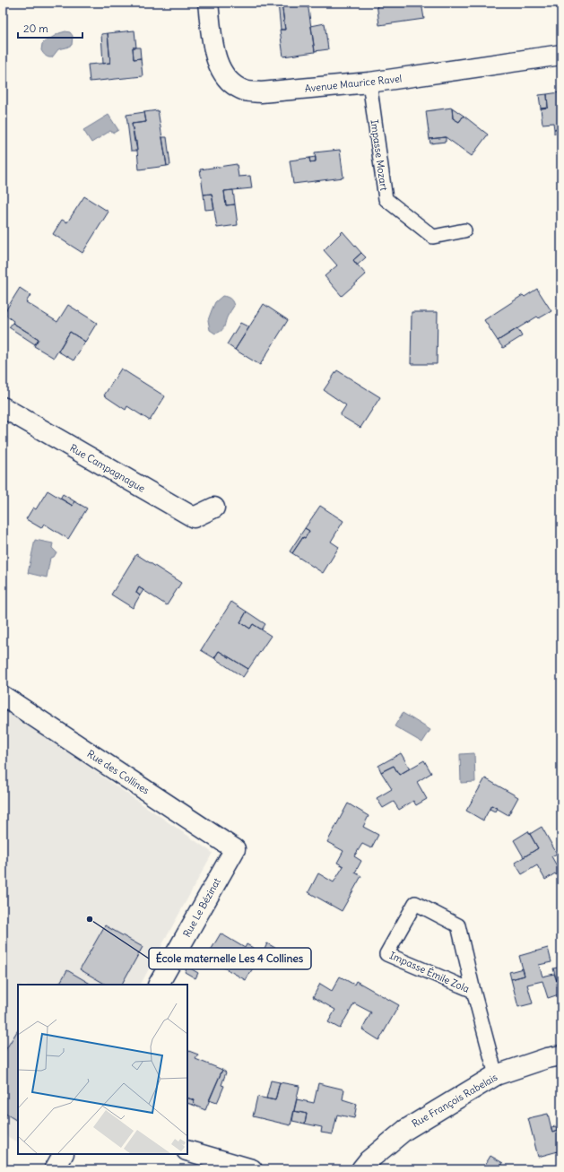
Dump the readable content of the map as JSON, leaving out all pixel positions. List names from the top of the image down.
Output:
{
  "streets": {
    "street": [
      "Avenue Maurice Ravel",
      "Rue Campagnague",
      "Rue des Collines",
      "Rue Le Bézinat",
      "Rue François Rabelais"
    ],
    "lane": ["Impasse Mozart", "Impasse Émile Zola"]
  },
  "crossings": [
    ["Avenue Maurice Ravel", "Impasse Mozart"],
    ["Rue des Collines", "Rue Le Bézinat"],
    ["Impasse Émile Zola", "Rue François Rabelais"]
  ],
  "places": ["École maternelle Les 4 Collines"],
  "scale_bar": "20 m"
}
